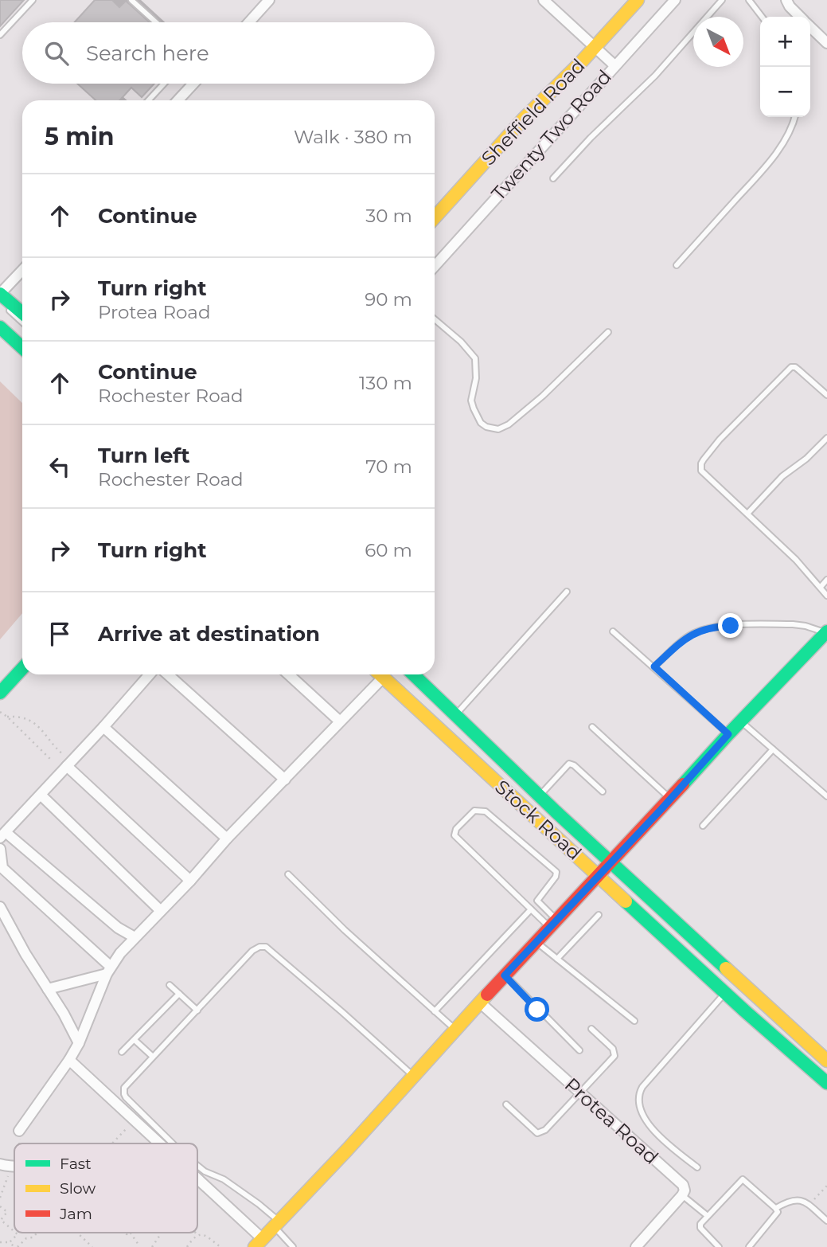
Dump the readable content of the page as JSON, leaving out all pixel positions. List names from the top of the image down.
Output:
{
  "streets": {
    "main road": ["Sheffield Road", "Stock Road"],
    "street": ["Twenty Two Road", "Protea Road"]
  },
  "legend": ["Fast", "Slow", "Jam"],
  "north": "bottom right",
  "page": {
    "map_buttons": ["+", "−"],
    "search": "Search here",
    "heading": ["5 min", "Walk · 380 m"],
    "list": [
      ["Continue", "30 m"],
      ["Turn right", "Protea Road", "90 m"],
      ["Continue", "Rochester Road", "130 m"],
      ["Turn left", "Rochester Road", "70 m"],
      ["Turn right", "60 m"],
      "Arrive at destination"
    ]
  }
}
